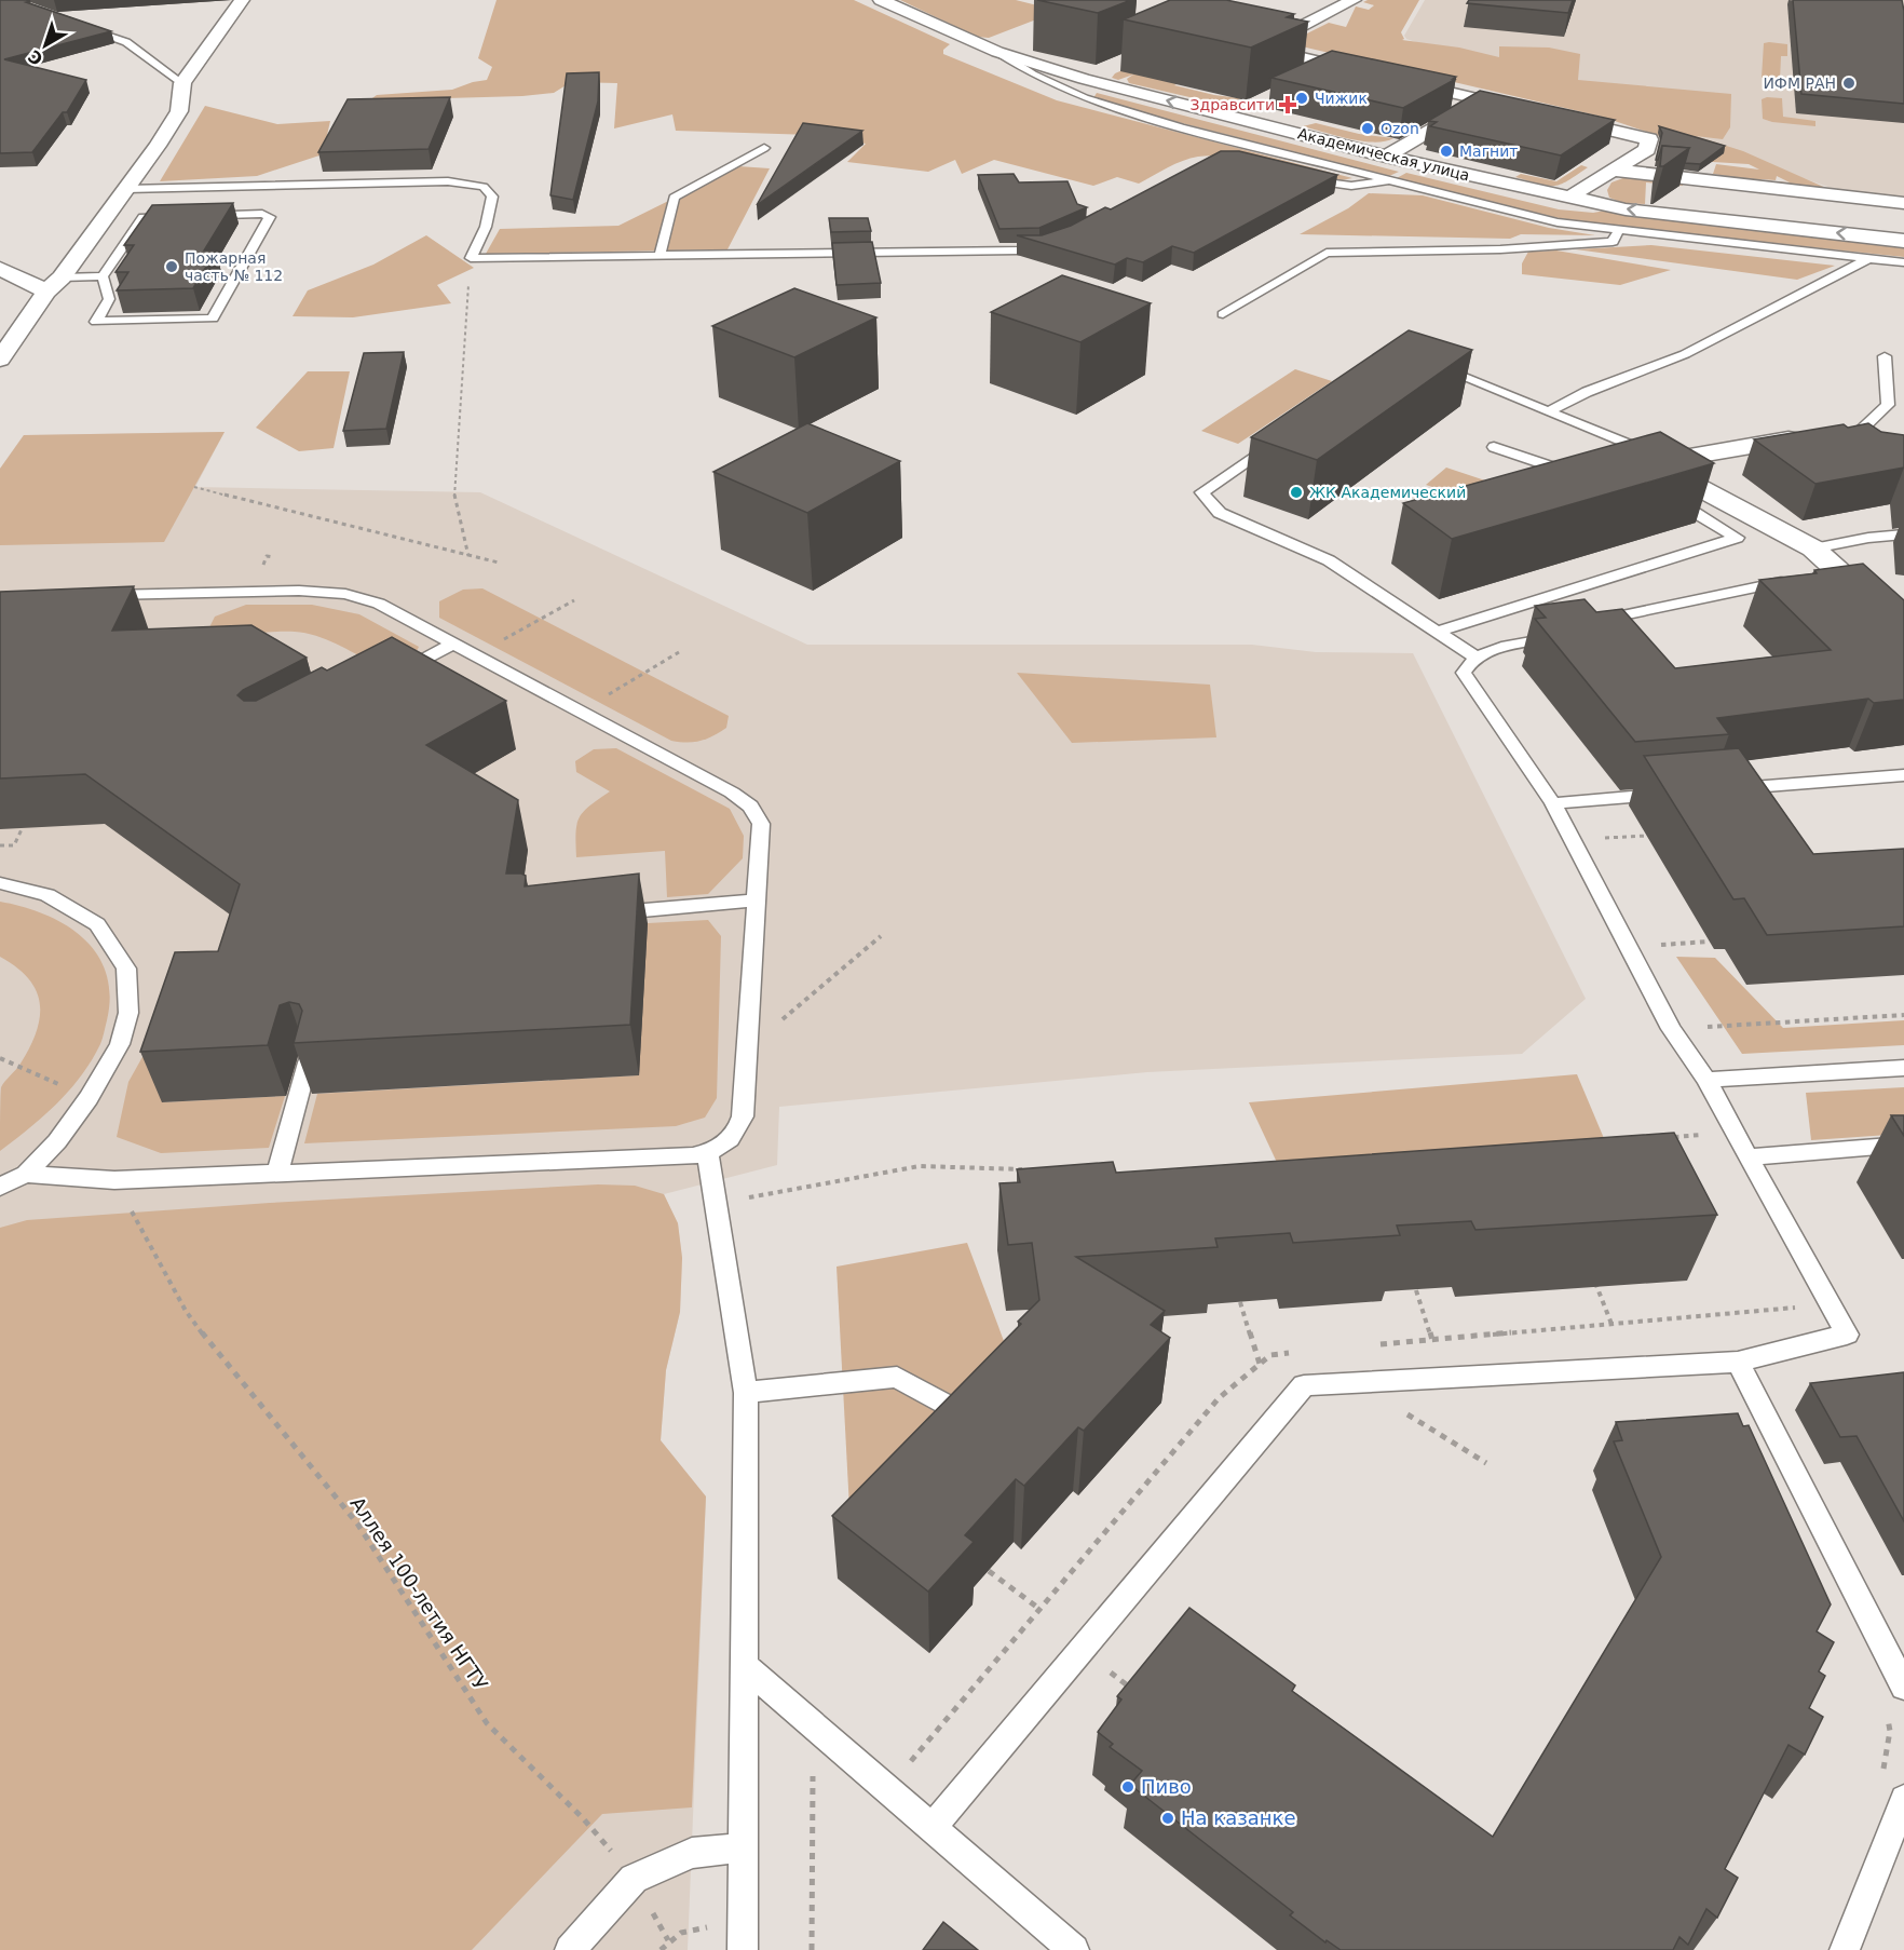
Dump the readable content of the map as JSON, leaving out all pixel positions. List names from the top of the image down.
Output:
{
  "streets": {
    "street": ["Академическая улица"],
    "path": ["Аллея 100-летия НГТУ"]
  },
  "places": {
    "other": [
      "ИФМ РАН",
      "Чижик",
      "Ozon",
      "Магнит",
      "Пожарная часть № 112",
      "ЖК Академический",
      "Пиво",
      "На казанке"
    ],
    "health": ["Здравсити"]
  },
  "north": "bottom left"
}
